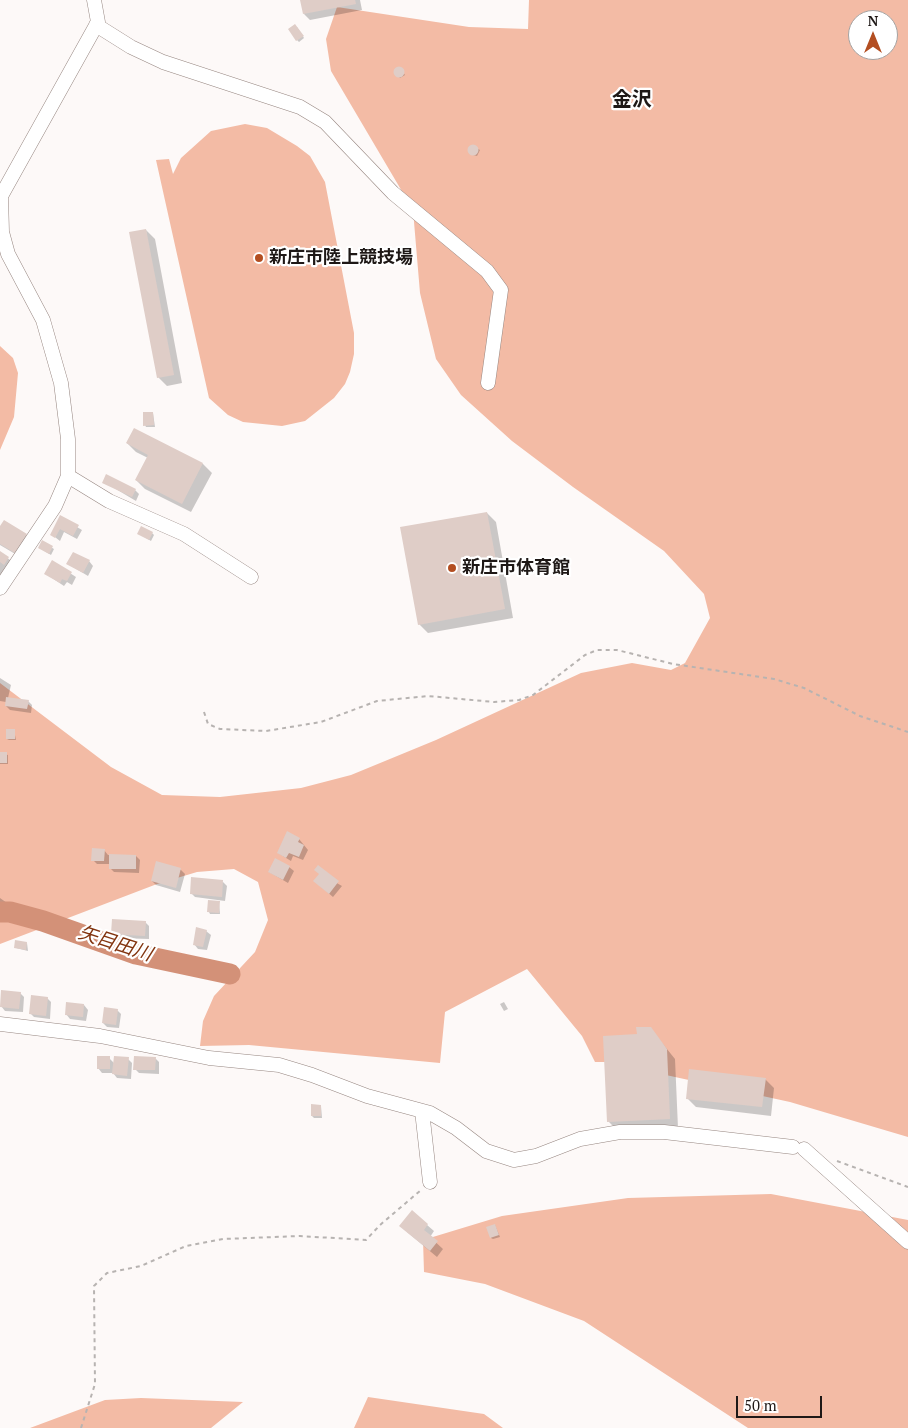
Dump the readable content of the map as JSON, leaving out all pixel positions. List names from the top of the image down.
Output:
{
  "districts": ["金沢"],
  "water": ["矢目田川"],
  "places": ["新庄市陸上競技場", "新庄市体育館"],
  "scale_bar": "50 m",
  "north": "top"
}
